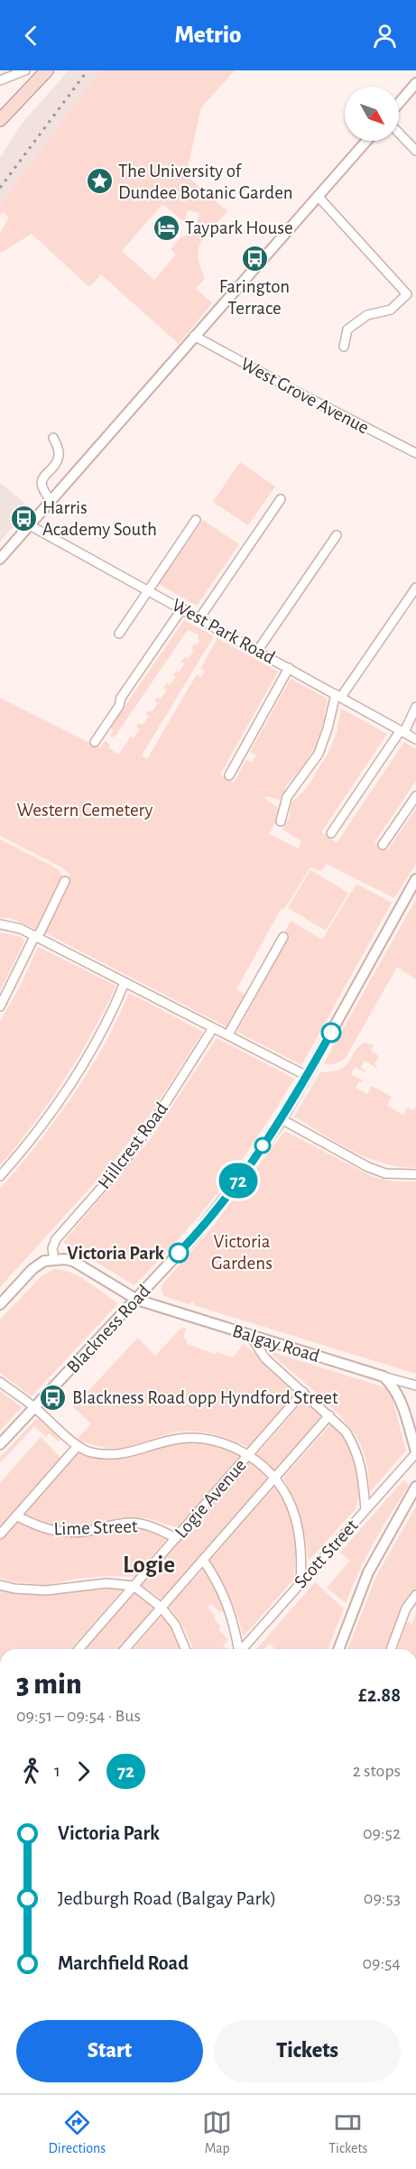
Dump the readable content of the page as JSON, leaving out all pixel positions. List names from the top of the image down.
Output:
{
  "streets": {
    "street": [
      "West Grove Avenue",
      "West Park Road",
      "Hillcrest Road",
      "Blackness Road",
      "Balgay Road",
      "Logie Avenue",
      "Lime Street",
      "Scott Street"
    ]
  },
  "crossings": [
    ["Hillcrest Road", "Balgay Road"],
    ["Blackness Road", "Balgay Road"],
    ["Logie Avenue", "Lime Street"]
  ],
  "districts": ["Logie"],
  "parks": ["Western Cemetery", "Victoria Gardens"],
  "places": {
    "place": ["The University of Dundee Botanic Garden"],
    "hotel": ["Taypark House"],
    "bus stop": ["Farington Terrace", "Harris Academy South", "Blackness Road opp Hyndford Street"],
    "other": ["Victoria Park"]
  },
  "lines": ["bus line 72"],
  "north": "bottom right",
  "page": {
    "header": "Metrio",
    "on_map": "72",
    "heading": ["3 min", "09:51 – 09:54 · Bus", "£2.88"],
    "legs": ["1", "72", "2 stops"],
    "list": [
      {
        "name": "Victoria Park",
        "value": "09:52"
      },
      {
        "name": "Jedburgh Road (Balgay Park)",
        "value": "09:53"
      },
      {
        "name": "Marchfield Road",
        "value": "09:54"
      }
    ],
    "buttons": ["Start", "Tickets"],
    "tabs": ["Directions", "Map", "Tickets"]
  }
}
